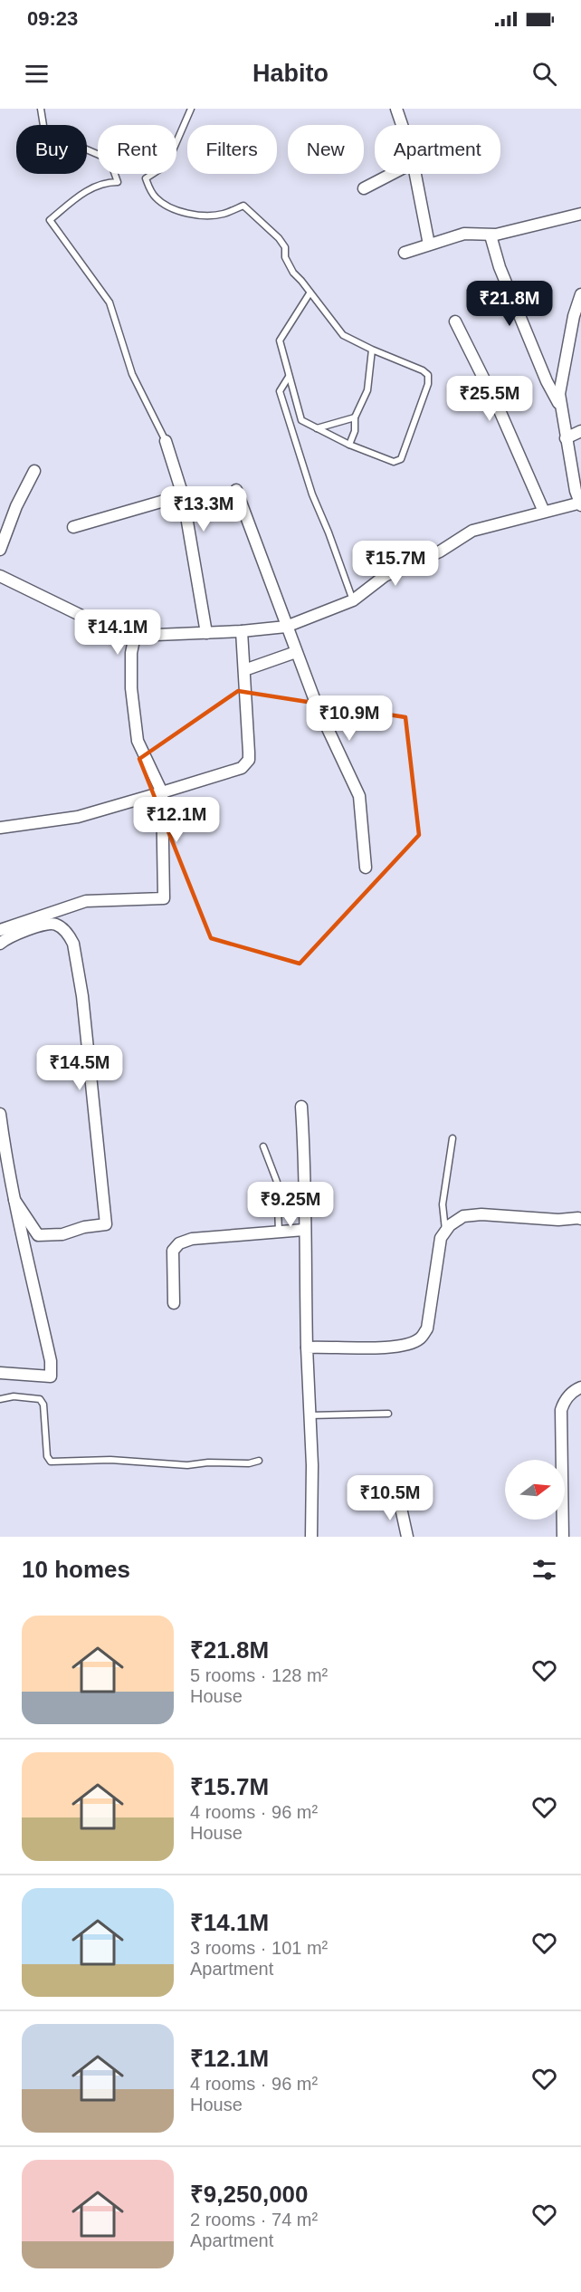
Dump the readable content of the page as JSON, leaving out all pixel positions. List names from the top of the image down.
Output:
{
  "north": "right",
  "page": {
    "status": "09:23",
    "header": "Habito",
    "chip": [
      "Buy",
      "Rent",
      "Filters",
      "New",
      "Apartment"
    ],
    "price": [
      "₹21.8M",
      "₹25.5M",
      "₹13.3M",
      "₹15.7M",
      "₹14.1M",
      "₹10.9M",
      "₹12.1M",
      "₹14.5M",
      "₹9.25M",
      "₹10.5M"
    ],
    "heading": "10 homes",
    "list": [
      {
        "name": "₹21.8M",
        "note": "5 rooms · 128 m² · House"
      },
      {
        "name": "₹15.7M",
        "note": "4 rooms · 96 m² · House"
      },
      {
        "name": "₹14.1M",
        "note": "3 rooms · 101 m² · Apartment"
      },
      {
        "name": "₹12.1M",
        "note": "4 rooms · 96 m² · House"
      },
      {
        "name": "₹9,250,000",
        "note": "2 rooms · 74 m² · Apartment"
      }
    ]
  }
}
